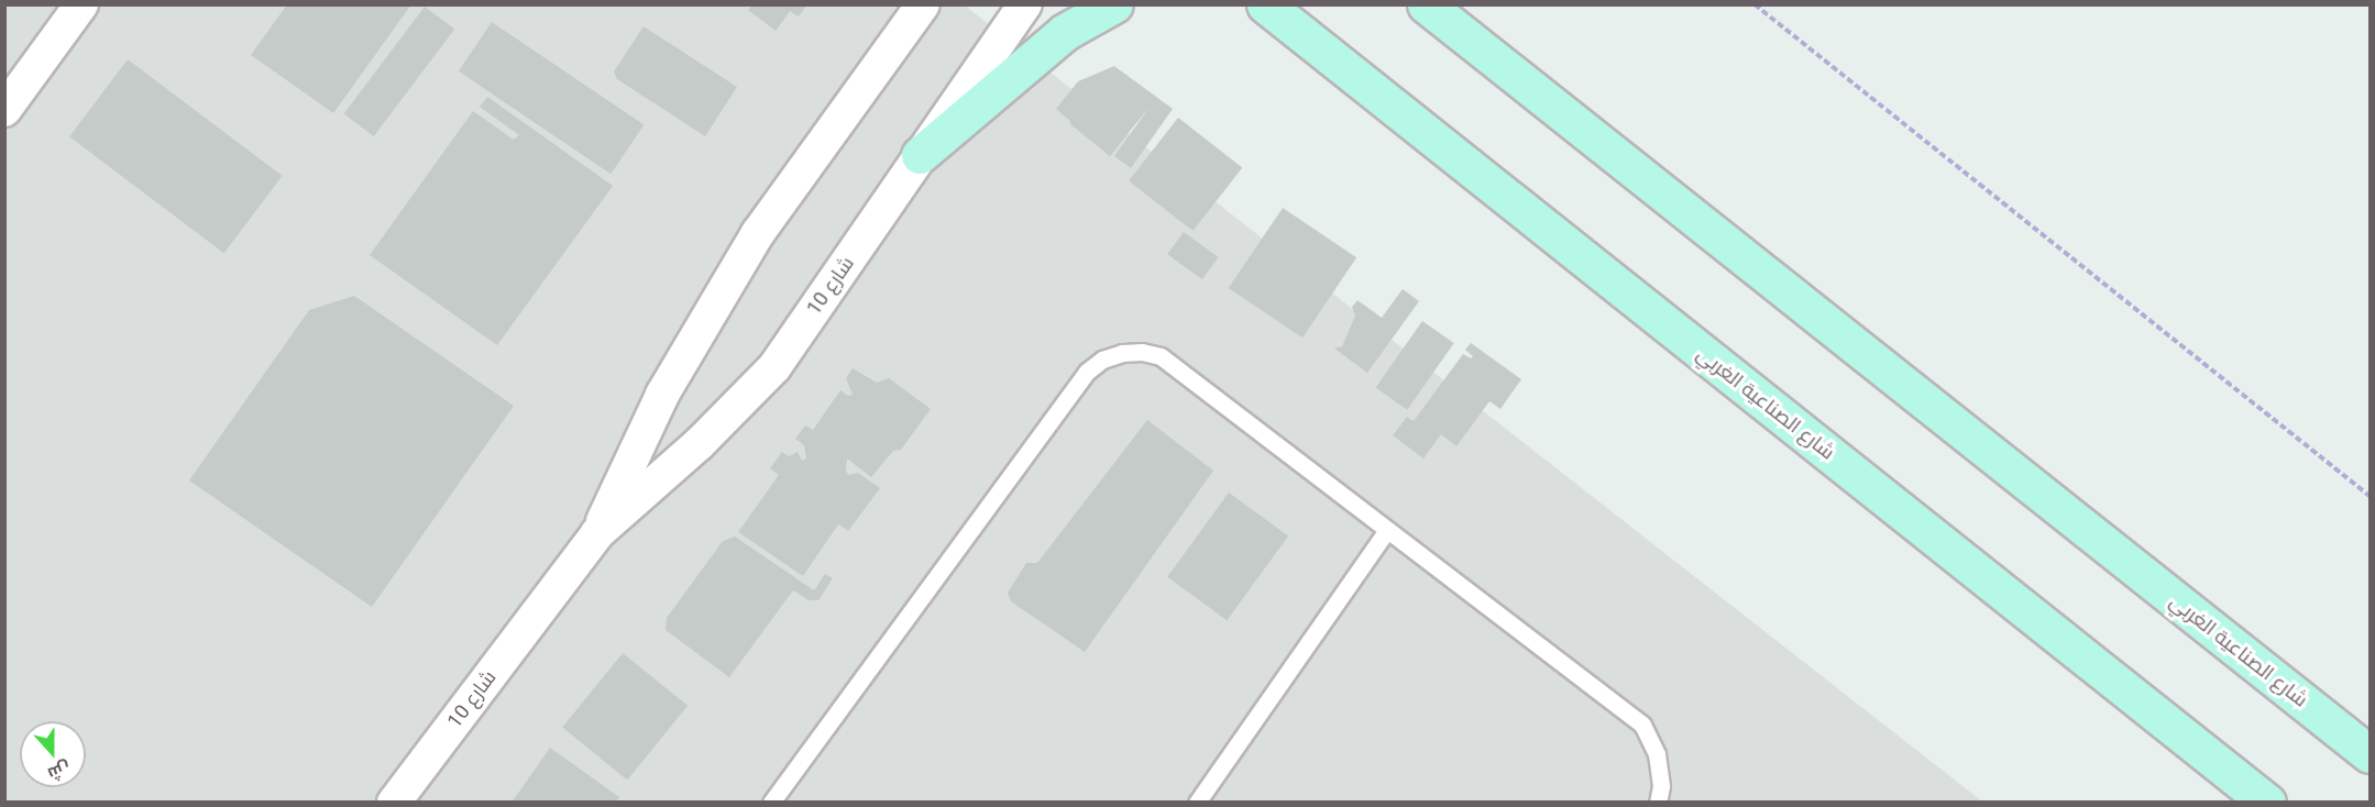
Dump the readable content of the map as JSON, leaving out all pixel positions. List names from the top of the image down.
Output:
{
  "streets": {
    "main road": ["شارع الصناعية الغربي"],
    "street": ["شارع 10"]
  },
  "north": "bottom"
}
